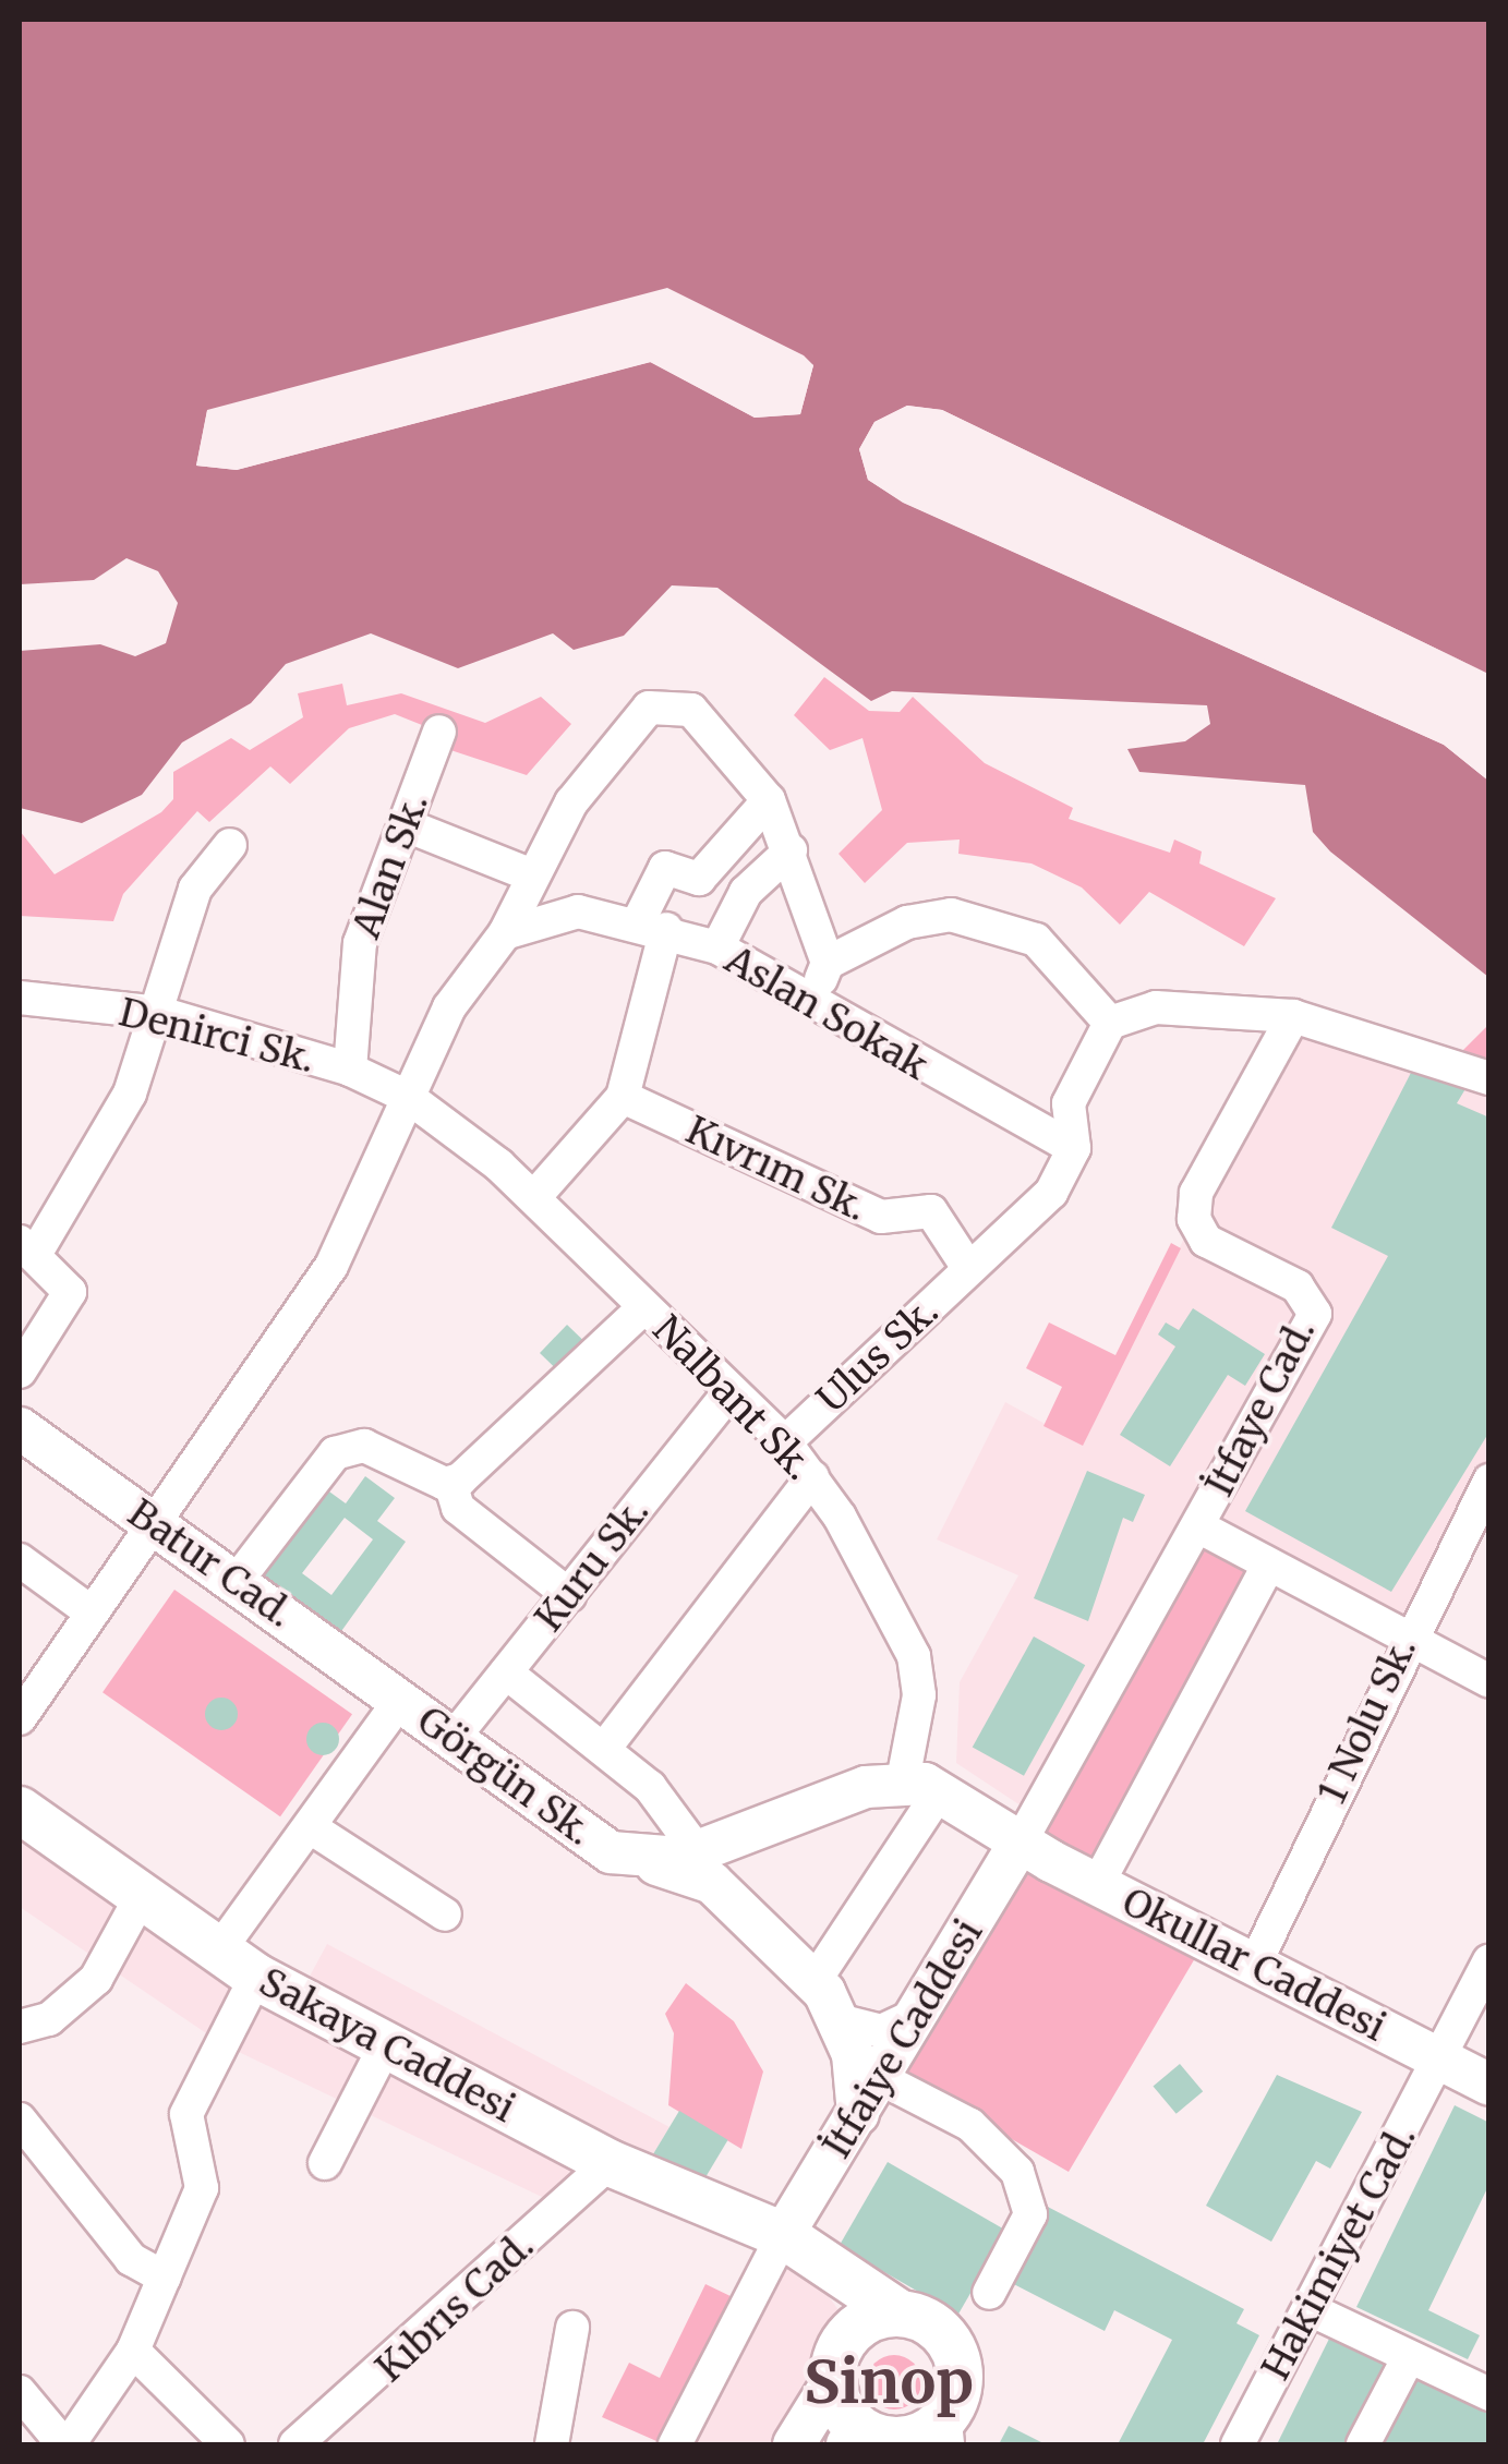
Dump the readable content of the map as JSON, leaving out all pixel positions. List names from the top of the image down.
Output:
{
  "streets": {
    "highway": ["Sakaya Caddesi"],
    "main road": [
      "Batur Cad.",
      "Görgün Sk.",
      "Okullar Caddesi",
      "İtfaiye Caddesi"
    ],
    "street": [
      "Alan Sk.",
      "Aslan Sokak",
      "Denirci Sk.",
      "Kıvrım Sk.",
      "Ulus Sk.",
      "Nalbant Sk.",
      "İtfaye Cad.",
      "Kuru Sk.",
      "1 Nolu Sk.",
      "Hakimiyet Cad.",
      "Kıbrıs Cad."
    ]
  },
  "crossings": [
    ["Alan Sk.", "Denirci Sk."],
    ["Aslan Sokak", "Ulus Sk."],
    ["Denirci Sk.", "Nalbant Sk."],
    ["Kıvrım Sk.", "Ulus Sk."],
    ["Ulus Sk.", "Nalbant Sk."],
    ["Nalbant Sk.", "Kuru Sk."],
    ["Nalbant Sk.", "Okullar Caddesi"],
    ["İtfaye Cad.", "Okullar Caddesi"],
    ["İtfaye Cad.", "İtfaiye Caddesi"],
    ["Batur Cad.", "Görgün Sk."],
    ["Kuru Sk.", "Görgün Sk."],
    ["1 Nolu Sk.", "Okullar Caddesi"],
    ["Okullar Caddesi", "İtfaiye Caddesi"],
    ["Okullar Caddesi", "Hakimiyet Cad."],
    ["İtfaiye Caddesi", "Sakaya Caddesi"],
    ["Sakaya Caddesi", "Kıbrıs Cad."]
  ],
  "districts": ["Sinop"]
}
